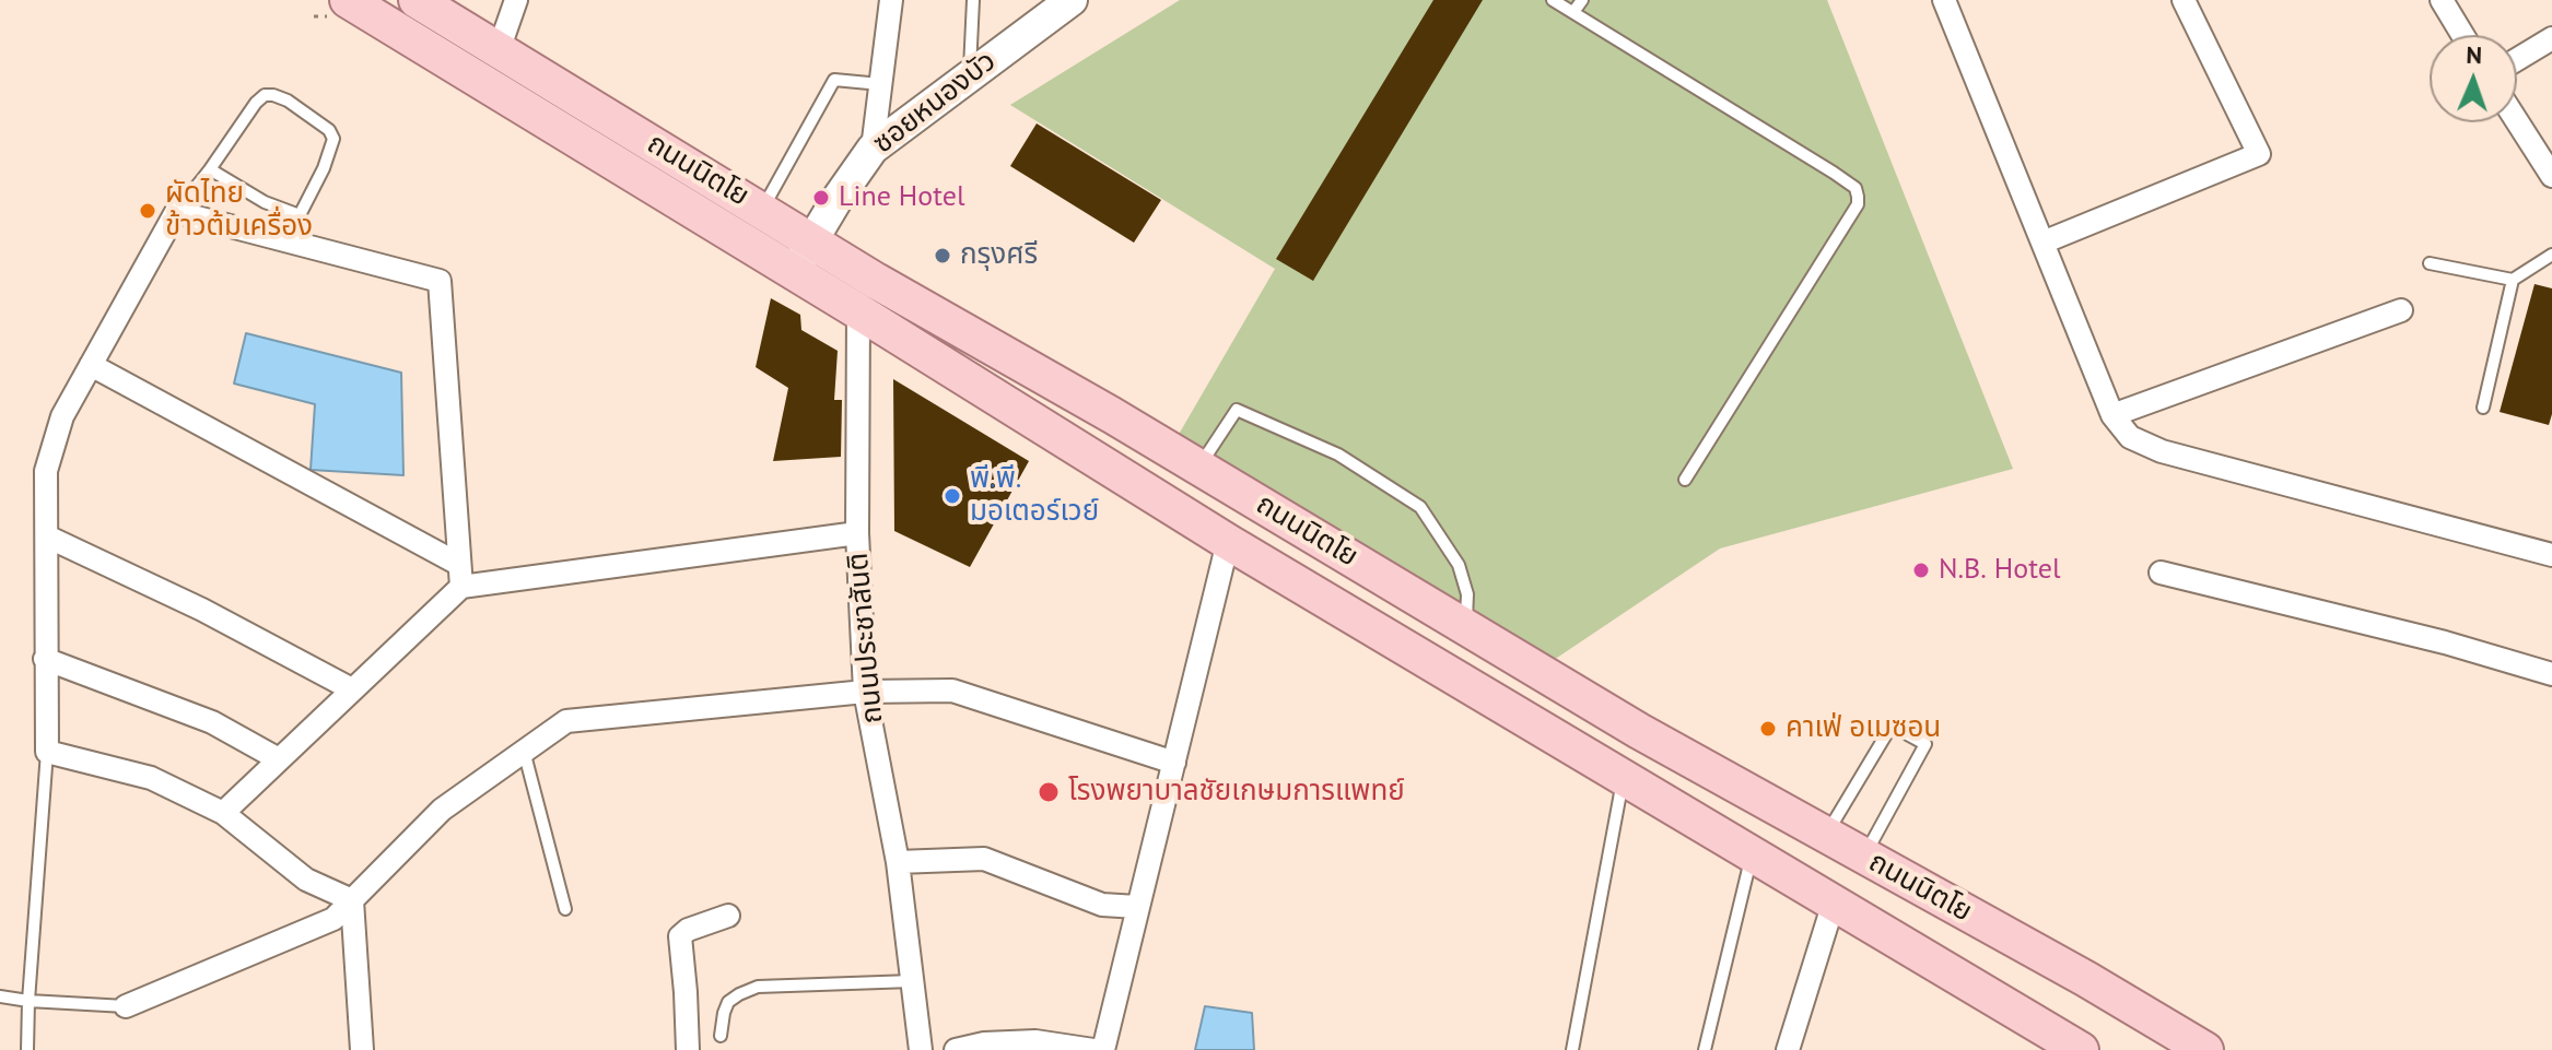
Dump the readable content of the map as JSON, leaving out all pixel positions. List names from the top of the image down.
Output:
{
  "streets": {
    "main road": ["ถนนนิตโย", "ถนนประชาสันติ"],
    "street": ["ซอยหนองบัว"]
  },
  "crossings": [
    ["ซอยหนองบัว", "ถนนนิตโย"],
    ["ถนนนิตโย", "ถนนประชาสันติ"]
  ],
  "places": [
    "Line Hotel",
    "ผัดไทย ข้าวต้มเครื่อง",
    "กรุงศรี",
    "พี.พี. มอเตอร์เวย์",
    "N.B. Hotel",
    "คาเฟ่ อเมซอน",
    "โรงพยาบาลชัยเกษมการแพทย์"
  ],
  "north": "top"
}
